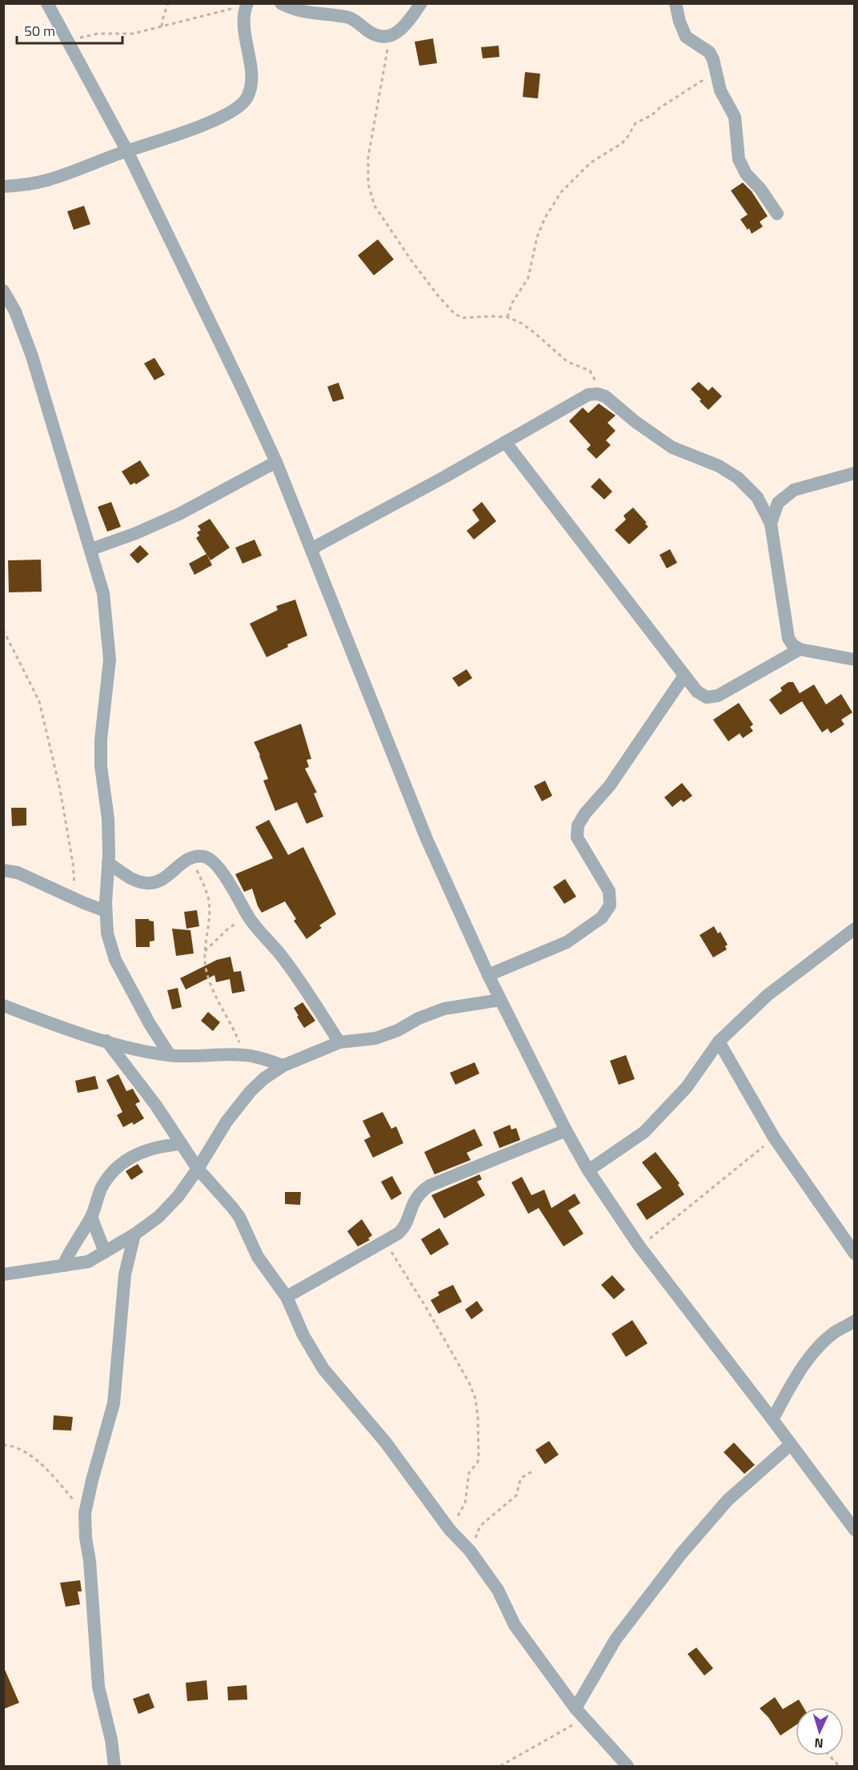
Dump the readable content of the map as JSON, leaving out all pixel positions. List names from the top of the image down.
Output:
{
  "scale_bar": "50 m",
  "north": "bottom"
}
